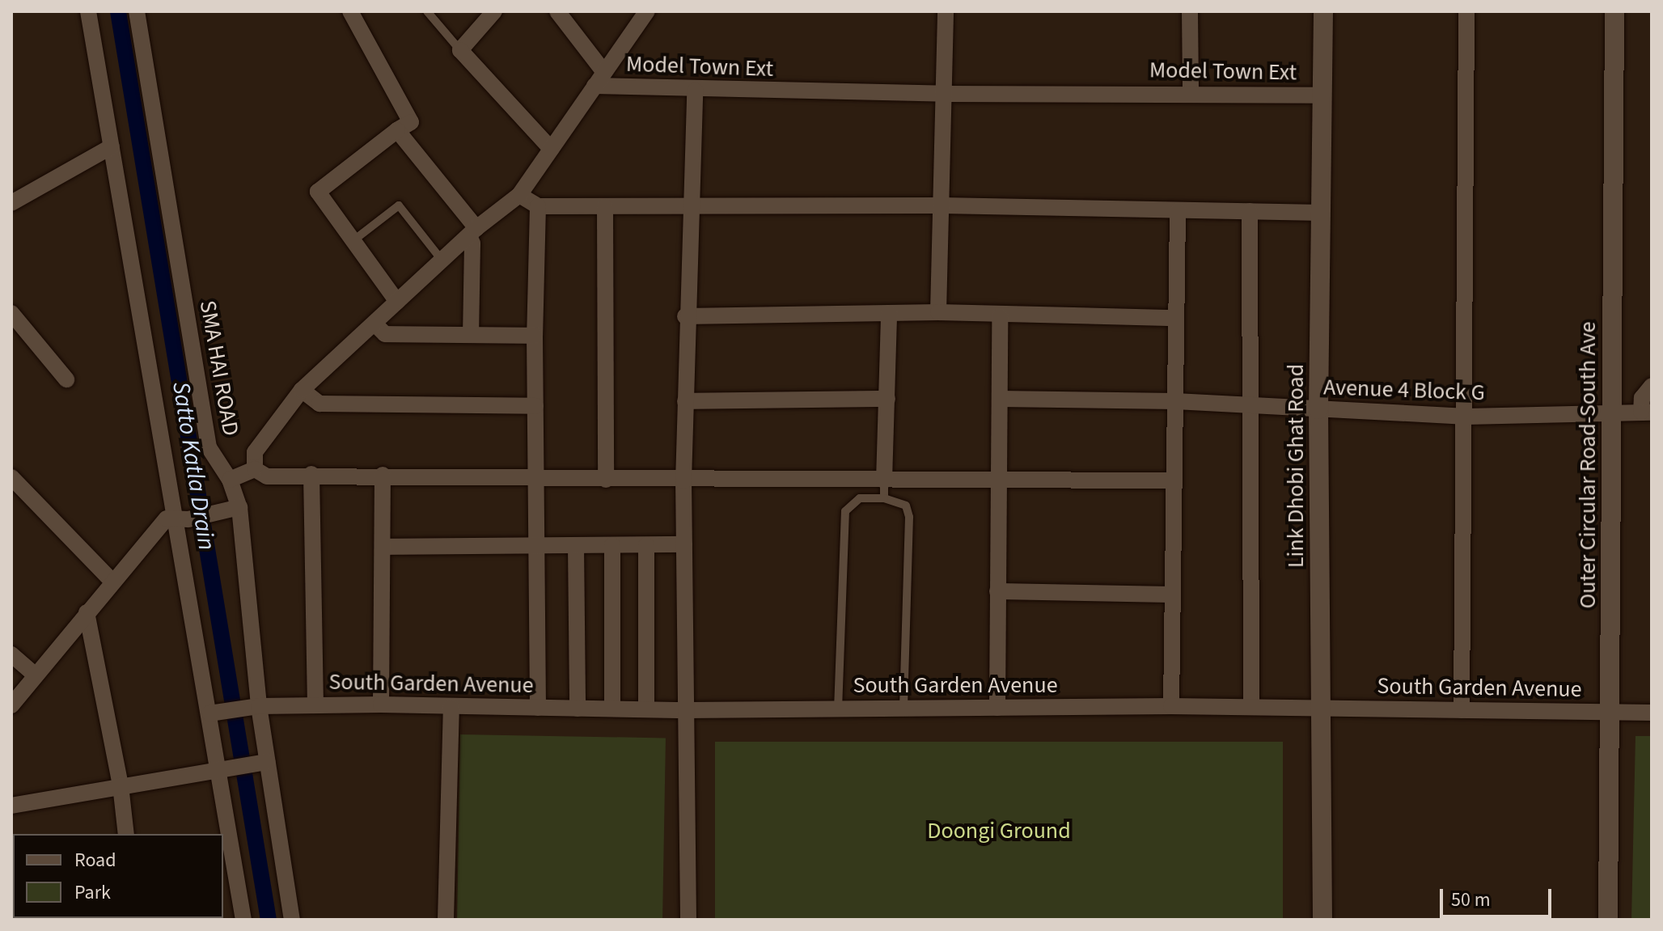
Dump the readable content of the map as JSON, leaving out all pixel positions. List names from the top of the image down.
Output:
{
  "streets": {
    "street": [
      "Model Town Ext",
      "SMA HAI ROAD",
      "Avenue 4 Block G",
      "Outer Circular Road-South Ave",
      "Link Dhobi Ghat Road",
      "South Garden Avenue"
    ]
  },
  "crossings": [
    ["Model Town Ext", "Link Dhobi Ghat Road"],
    ["SMA HAI ROAD", "South Garden Avenue"],
    ["Avenue 4 Block G", "Outer Circular Road-South Ave"],
    ["Avenue 4 Block G", "Link Dhobi Ghat Road"],
    ["Outer Circular Road-South Ave", "South Garden Avenue"],
    ["Link Dhobi Ghat Road", "South Garden Avenue"]
  ],
  "water": ["Satto Katla Drain"],
  "parks": ["Doongi Ground"],
  "legend": ["Road", "Park"],
  "scale_bar": "50 m"
}
